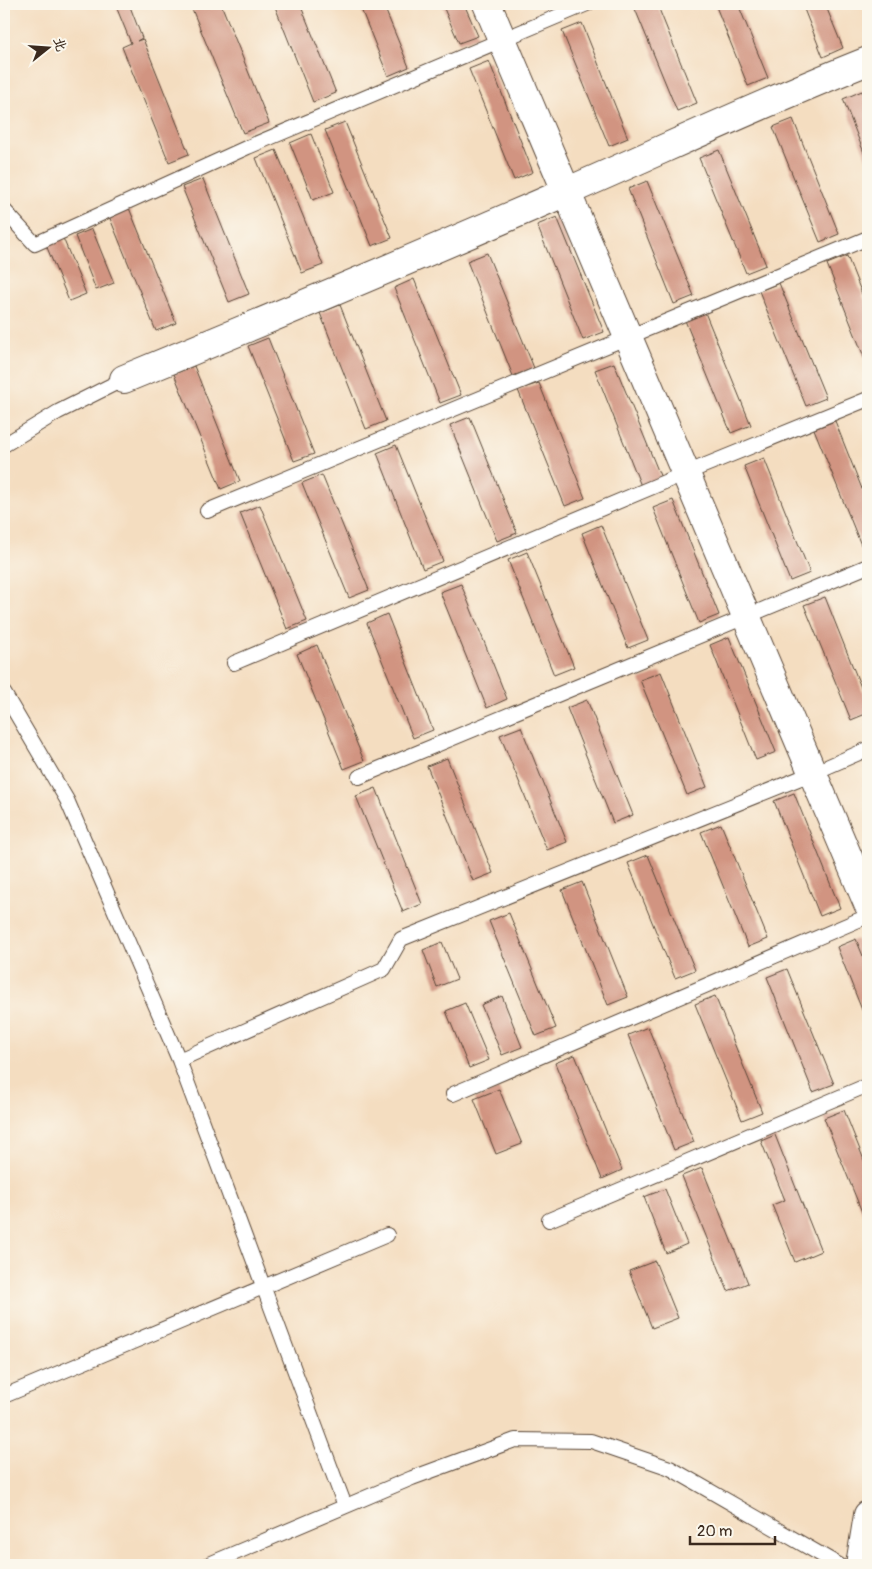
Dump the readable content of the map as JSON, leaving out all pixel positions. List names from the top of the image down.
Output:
{
  "scale_bar": "20 m",
  "north": "right"
}
